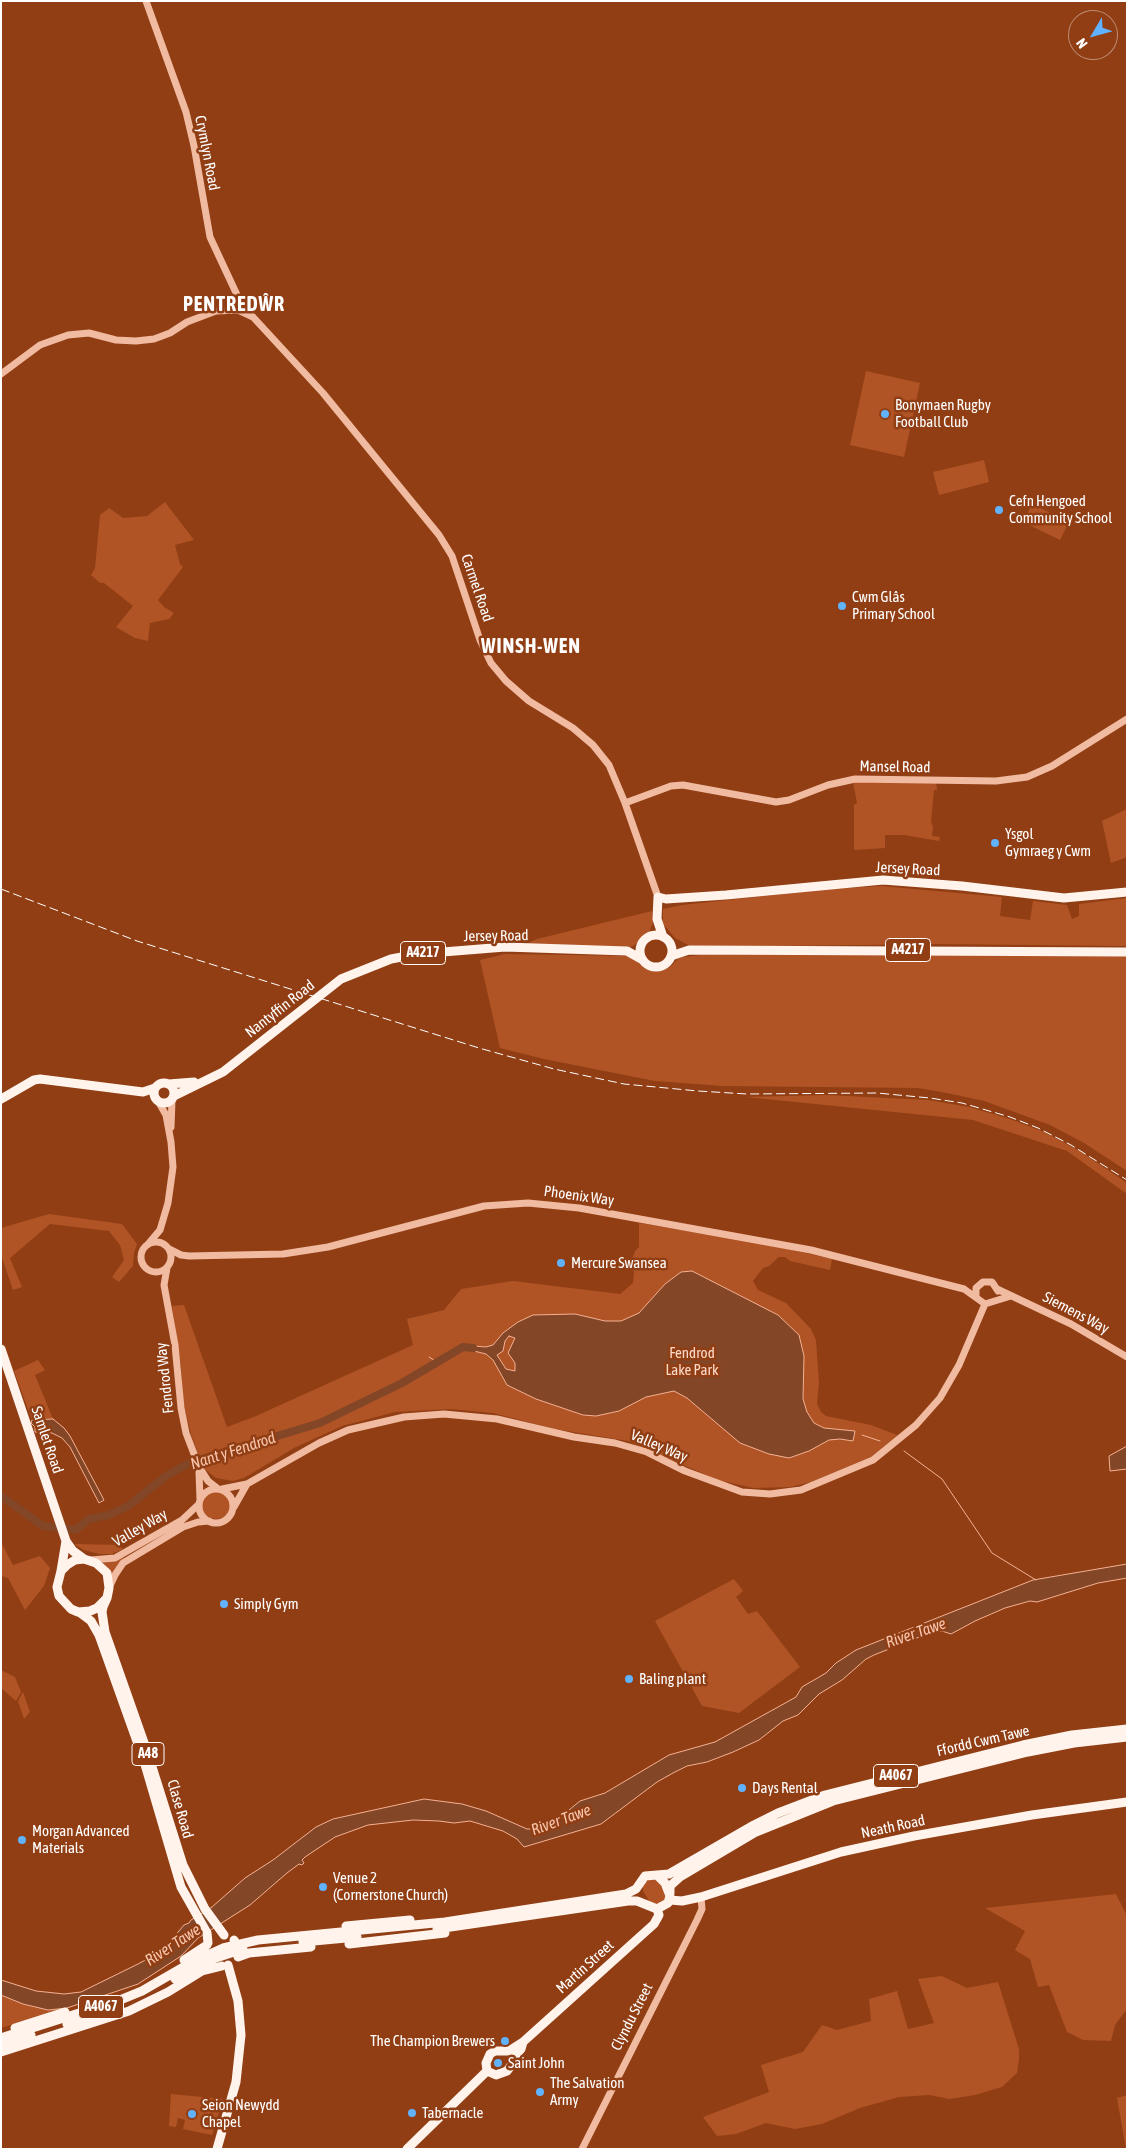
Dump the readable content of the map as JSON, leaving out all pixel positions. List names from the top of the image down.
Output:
{
  "streets": {
    "main road": [
      "Carmel Road",
      "Jersey Road",
      "A4217",
      "Nantyffin Road",
      "Samlet Road",
      "Ffordd Cwm Tawe",
      "A48",
      "A4067",
      "Clase Road",
      "Neath Road",
      "Martin Street"
    ],
    "street": [
      "Crymlyn Road",
      "Mansel Road",
      "Phoenix Way",
      "Siemens Way",
      "Fendrod Way",
      "Valley Way",
      "Clyndu Street"
    ]
  },
  "crossings": [
    ["Crymlyn Road", "Carmel Road"],
    ["Carmel Road", "Mansel Road"],
    ["Carmel Road", "Jersey Road"],
    ["Carmel Road", "A4217"],
    ["Jersey Road", "A4217"],
    ["Jersey Road", "Nantyffin Road"],
    ["Phoenix Way", "Siemens Way"],
    ["Phoenix Way", "Fendrod Way"],
    ["Phoenix Way", "Valley Way"],
    ["Siemens Way", "Valley Way"],
    ["Fendrod Way", "Valley Way"],
    ["Valley Way", "Clase Road"],
    ["Ffordd Cwm Tawe", "A4067"],
    ["Ffordd Cwm Tawe", "Neath Road"],
    ["Ffordd Cwm Tawe", "Martin Street"],
    ["A4067", "Neath Road"],
    ["A4067", "Martin Street"],
    ["Neath Road", "Martin Street"],
    ["Neath Road", "Clyndu Street"]
  ],
  "districts": ["PENTREDŴR", "WINSH-WEN"],
  "water": ["Nant y Fendrod", "River Tawe"],
  "parks": ["Fendrod Lake Park"],
  "places": [
    "Bonymaen Rugby Football Club",
    "Cefn Hengoed Community School",
    "Cwm Glâs Primary School",
    "Ysgol Gymraeg y Cwm",
    "Mercure Swansea",
    "Simply Gym",
    "Baling plant",
    "Days Rental",
    "Morgan Advanced Materials",
    "Venue 2 (Cornerstone Church)",
    "The Champion Brewers",
    "Saint John",
    "The Salvation Army",
    "Tabernacle",
    "Seion Newydd Chapel"
  ],
  "north": "bottom left"
}
